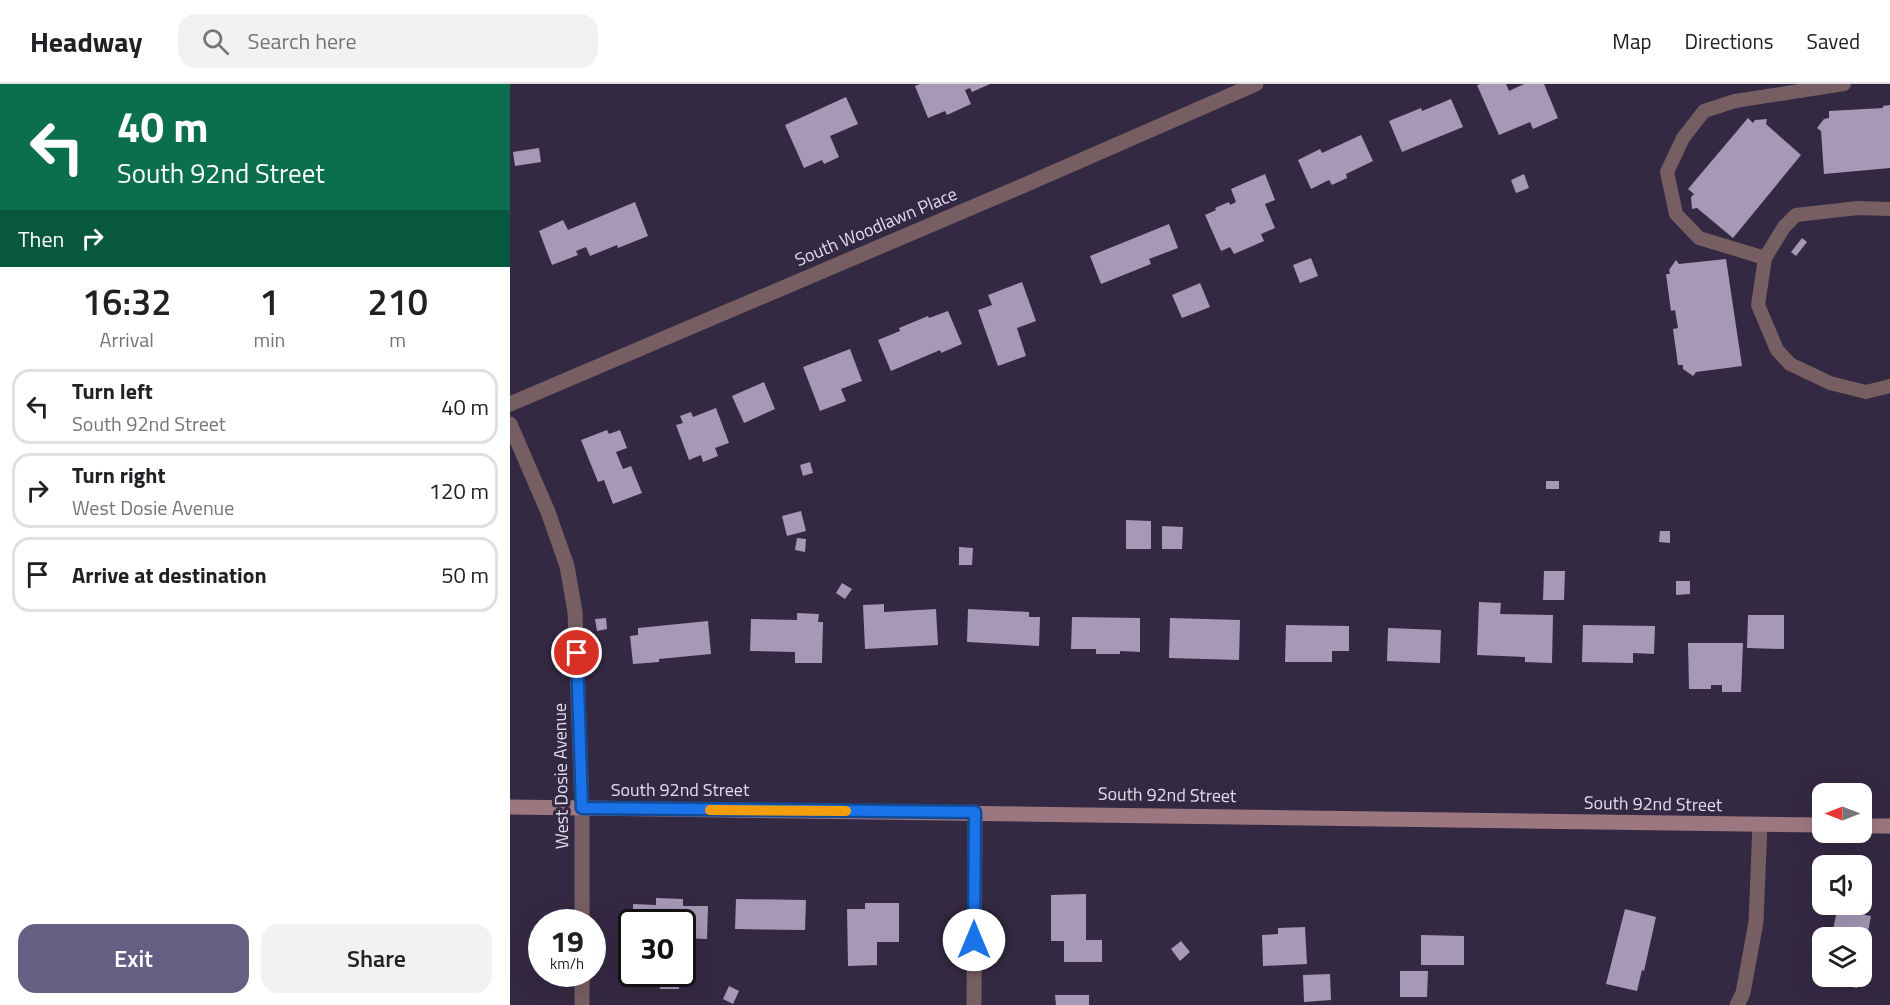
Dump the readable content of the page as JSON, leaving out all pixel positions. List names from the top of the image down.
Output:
{
  "streets": {
    "main road": ["South 92nd Street"],
    "street": ["South Woodlawn Place", "West Dosie Avenue"]
  },
  "crossings": [
    ["West Dosie Avenue", "South 92nd Street"]
  ],
  "north": "left",
  "page": {
    "header": "Headway",
    "search": "Search here",
    "nav": ["Map", "Directions", "Saved"],
    "turn": ["40 m", "South 92nd Street"],
    "then": "Then",
    "eta": [
      "16:32",
      "Arrival",
      "1",
      "min",
      "210",
      "m"
    ],
    "list": [
      {
        "name": "Turn left",
        "note": "South 92nd Street",
        "value": "40 m"
      },
      {
        "name": "Turn right",
        "note": "West Dosie Avenue",
        "value": "120 m"
      },
      {
        "name": "Arrive at destination",
        "value": "50 m"
      }
    ],
    "speed": "19 km/h",
    "limit": "30",
    "buttons": ["Exit", "Share"]
  }
}
